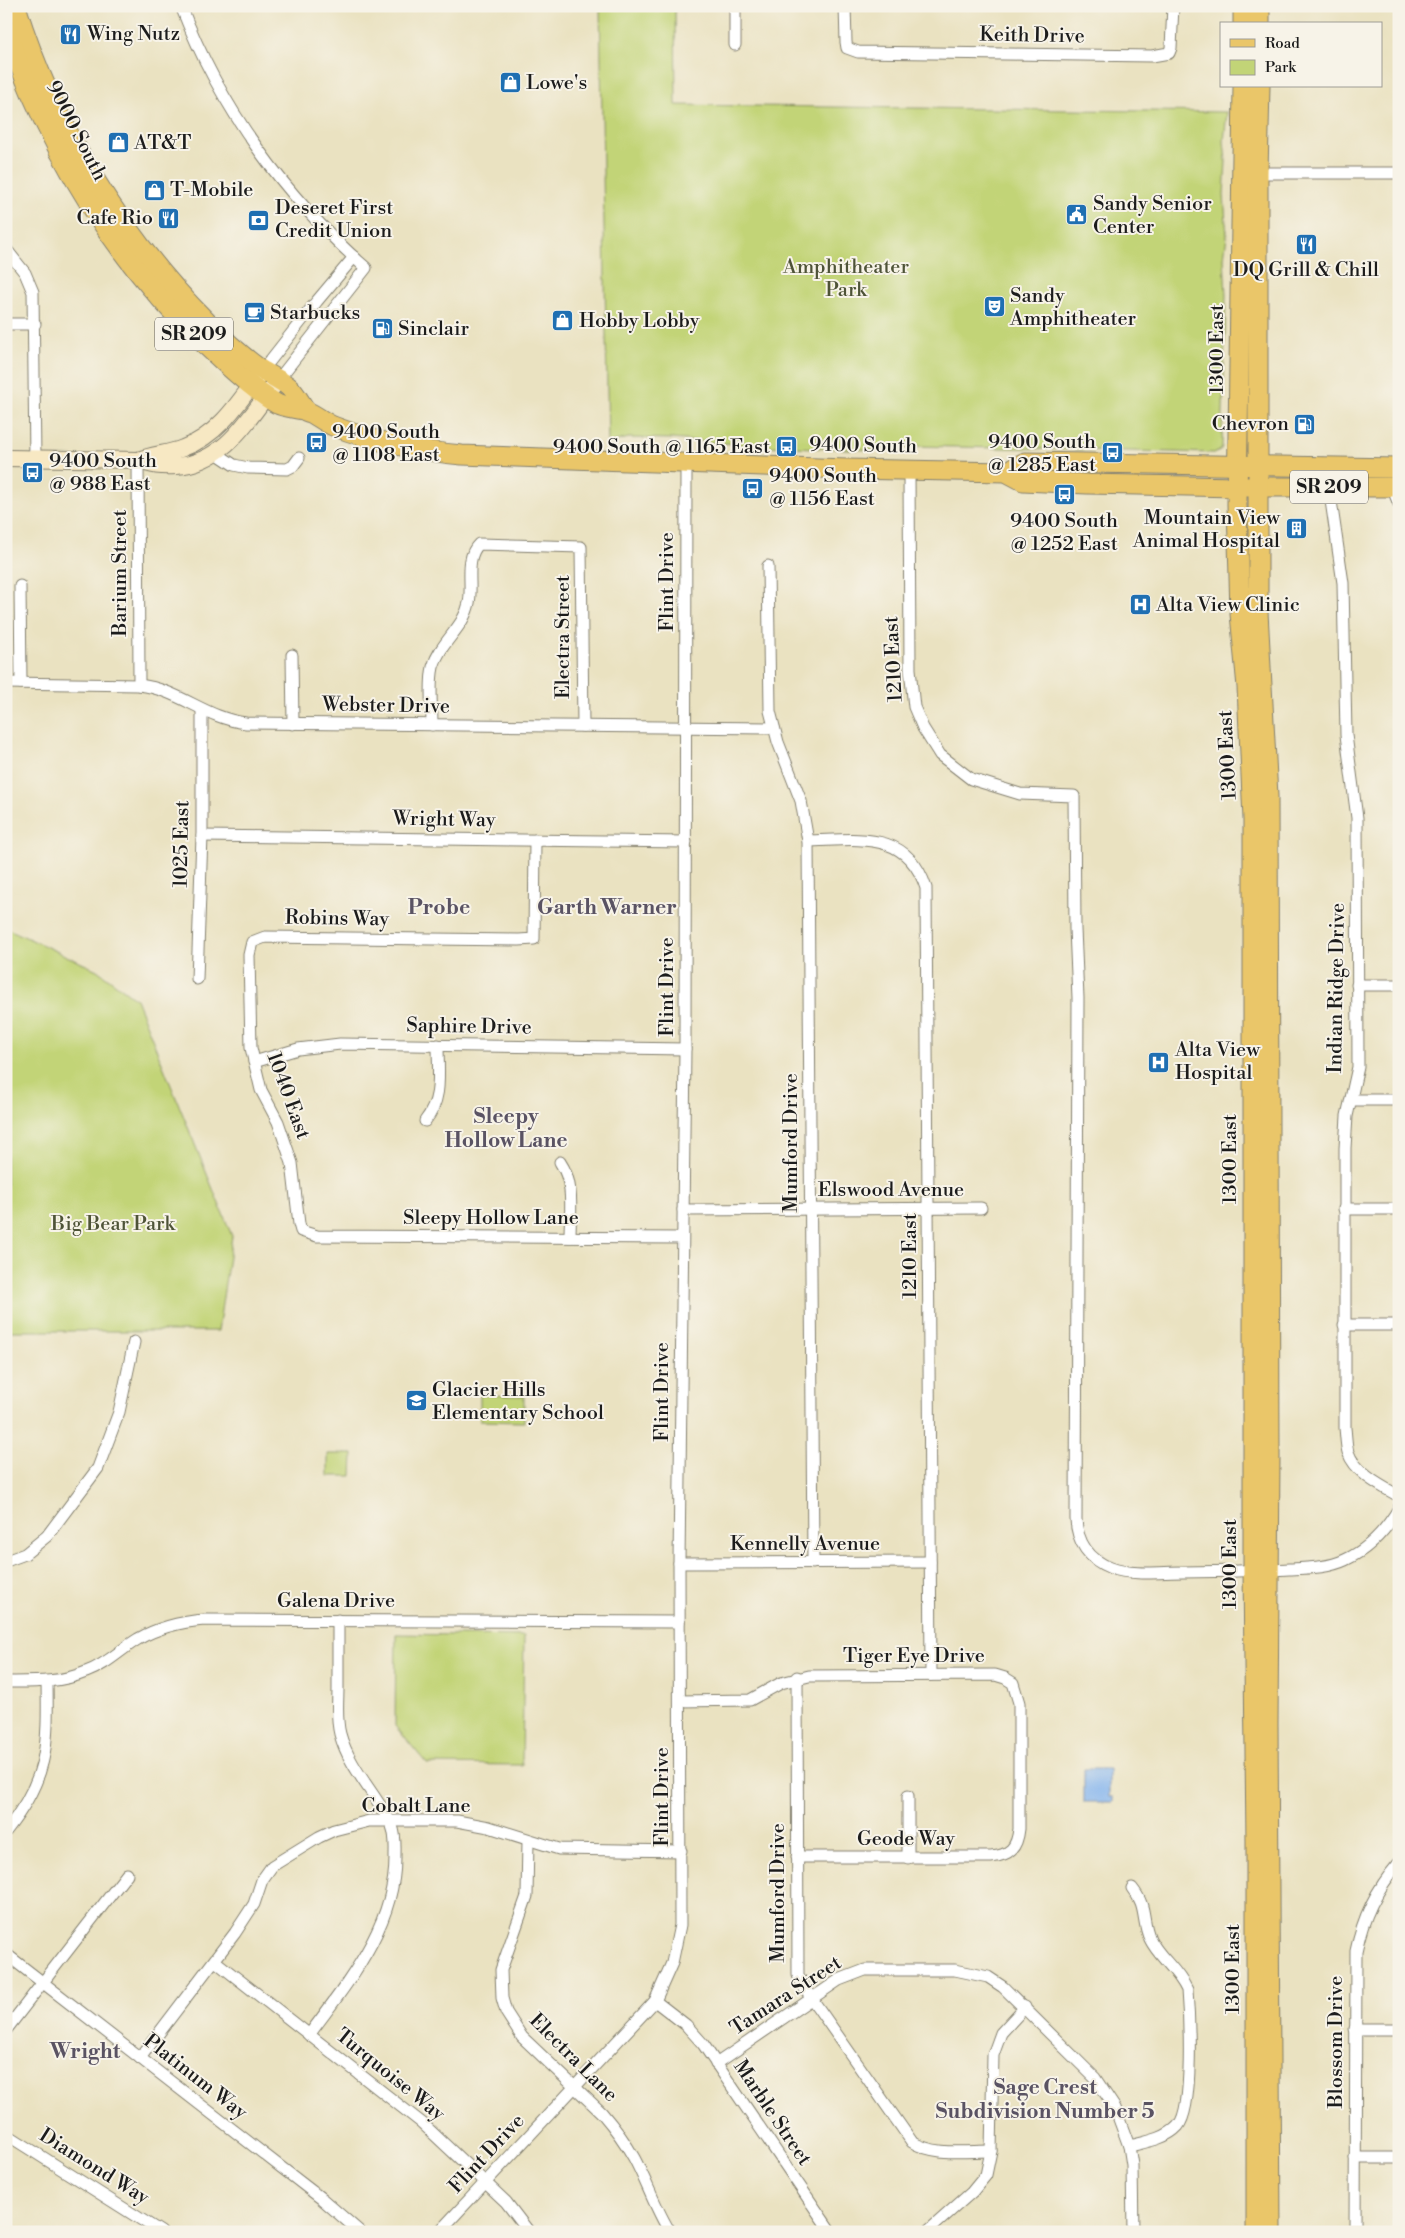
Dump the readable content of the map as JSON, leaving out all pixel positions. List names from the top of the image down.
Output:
{
  "streets": {
    "main road": [
      "9000 South",
      "SR 209",
      "1300 East",
      "9400 South"
    ],
    "street": [
      "Keith Drive",
      "Barium Street",
      "Flint Drive",
      "Electra Street",
      "1210 East",
      "Webster Drive",
      "Wright Way",
      "1025 East",
      "Robins Way",
      "Indian Ridge Drive",
      "Saphire Drive",
      "1040 East",
      "Mumford Drive",
      "Elswood Avenue",
      "Sleepy Hollow Lane",
      "Kennelly Avenue",
      "Galena Drive",
      "Tiger Eye Drive",
      "Cobalt Lane",
      "Geode Way",
      "Tamara Street",
      "Blossom Drive",
      "Electra Lane",
      "Turquoise Way",
      "Platinum Way",
      "Marble Street",
      "Diamond Way"
    ]
  },
  "crossings": [
    ["9000 South", "9400 South"],
    ["1300 East", "9400 South"],
    ["1300 East", "1210 East"],
    ["9400 South", "Flint Drive"],
    ["9400 South", "1210 East"],
    ["9400 South", "Indian Ridge Drive"],
    ["Barium Street", "Webster Drive"],
    ["Flint Drive", "Webster Drive"],
    ["Flint Drive", "Wright Way"],
    ["Flint Drive", "Saphire Drive"],
    ["Flint Drive", "Elswood Avenue"],
    ["Flint Drive", "Sleepy Hollow Lane"],
    ["Flint Drive", "Kennelly Avenue"],
    ["Flint Drive", "Galena Drive"],
    ["Flint Drive", "Tiger Eye Drive"],
    ["Flint Drive", "Cobalt Lane"],
    ["Flint Drive", "Electra Lane"],
    ["Flint Drive", "Turquoise Way"],
    ["Flint Drive", "Marble Street"],
    ["Electra Street", "Webster Drive"],
    ["1210 East", "Mumford Drive"],
    ["1210 East", "Elswood Avenue"],
    ["1210 East", "Kennelly Avenue"],
    ["1210 East", "Tiger Eye Drive"],
    ["Webster Drive", "1025 East"],
    ["Webster Drive", "Mumford Drive"],
    ["Wright Way", "1025 East"],
    ["Wright Way", "Robins Way"],
    ["Robins Way", "1040 East"],
    ["Saphire Drive", "1040 East"],
    ["1040 East", "Sleepy Hollow Lane"],
    ["Mumford Drive", "Elswood Avenue"],
    ["Mumford Drive", "Kennelly Avenue"],
    ["Mumford Drive", "Tiger Eye Drive"],
    ["Mumford Drive", "Geode Way"],
    ["Mumford Drive", "Tamara Street"],
    ["Tiger Eye Drive", "Geode Way"],
    ["Cobalt Lane", "Electra Lane"],
    ["Cobalt Lane", "Turquoise Way"],
    ["Cobalt Lane", "Platinum Way"],
    ["Tamara Street", "Marble Street"]
  ],
  "districts": [
    "Probe",
    "Garth Warner",
    "Sleepy Hollow Lane",
    "Wright",
    "Sage Crest Subdivision Number 5"
  ],
  "parks": ["Amphitheater Park", "Big Bear Park"],
  "places": {
    "restaurant": ["Wing Nutz", "Cafe Rio", "DQ Grill & Chill"],
    "shop": [
      "Lowe's",
      "AT&T",
      "T-Mobile",
      "Hobby Lobby"
    ],
    "public building": ["Sandy Senior Center"],
    "bank": ["Deseret First Credit Union"],
    "theatre": ["Sandy Amphitheater"],
    "cafe": ["Starbucks"],
    "fuel station": ["Sinclair", "Chevron"],
    "bus stop": [
      "9400 South @ 1108 East",
      "9400 South @ 1165 East",
      "9400 South @ 1285 East",
      "9400 South @ 988 East",
      "9400 South @ 1156 East",
      "9400 South @ 1252 East"
    ],
    "building": ["Mountain View Animal Hospital"],
    "hospital": ["Alta View Clinic", "Alta View Hospital"],
    "school or university": ["Glacier Hills Elementary School"]
  },
  "legend": ["Road", "Park"]
}
